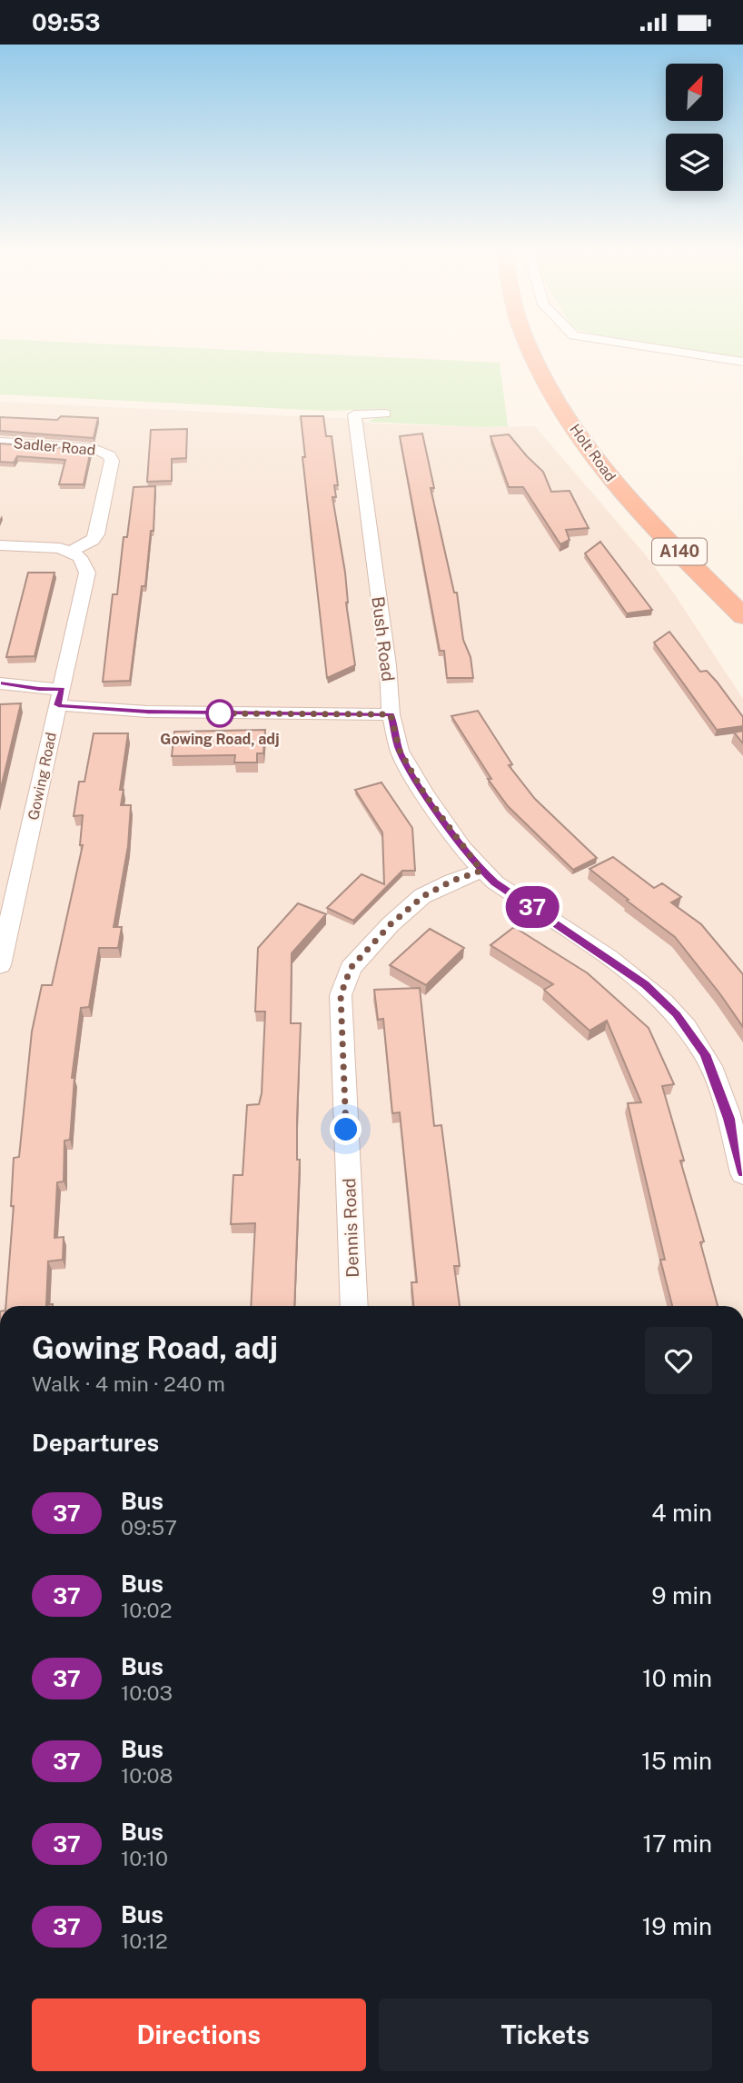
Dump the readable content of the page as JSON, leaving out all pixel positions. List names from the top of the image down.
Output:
{
  "streets": {
    "highway": ["Holt Road", "A140"],
    "street": [
      "Sadler Road",
      "Bush Road",
      "Gowing Road",
      "Dennis Road"
    ]
  },
  "crossings": [
    ["Sadler Road", "Gowing Road"],
    ["Bush Road", "Dennis Road"]
  ],
  "places": ["Gowing Road, adj"],
  "lines": ["bus line 37"],
  "north": "top right",
  "page": {
    "status": "09:53",
    "on_map": "37",
    "heading": [
      ["Gowing Road, adj", "Walk · 4 min · 240 m"],
      "Departures"
    ],
    "list": [
      {
        "mark": "37",
        "name": "Bus",
        "note": "09:57",
        "value": "4 min"
      },
      {
        "mark": "37",
        "name": "Bus",
        "note": "10:02",
        "value": "9 min"
      },
      {
        "mark": "37",
        "name": "Bus",
        "note": "10:03",
        "value": "10 min"
      },
      {
        "mark": "37",
        "name": "Bus",
        "note": "10:08",
        "value": "15 min"
      },
      {
        "mark": "37",
        "name": "Bus",
        "note": "10:10",
        "value": "17 min"
      },
      {
        "mark": "37",
        "name": "Bus",
        "note": "10:12",
        "value": "19 min"
      }
    ],
    "buttons": ["Directions", "Tickets"]
  }
}
